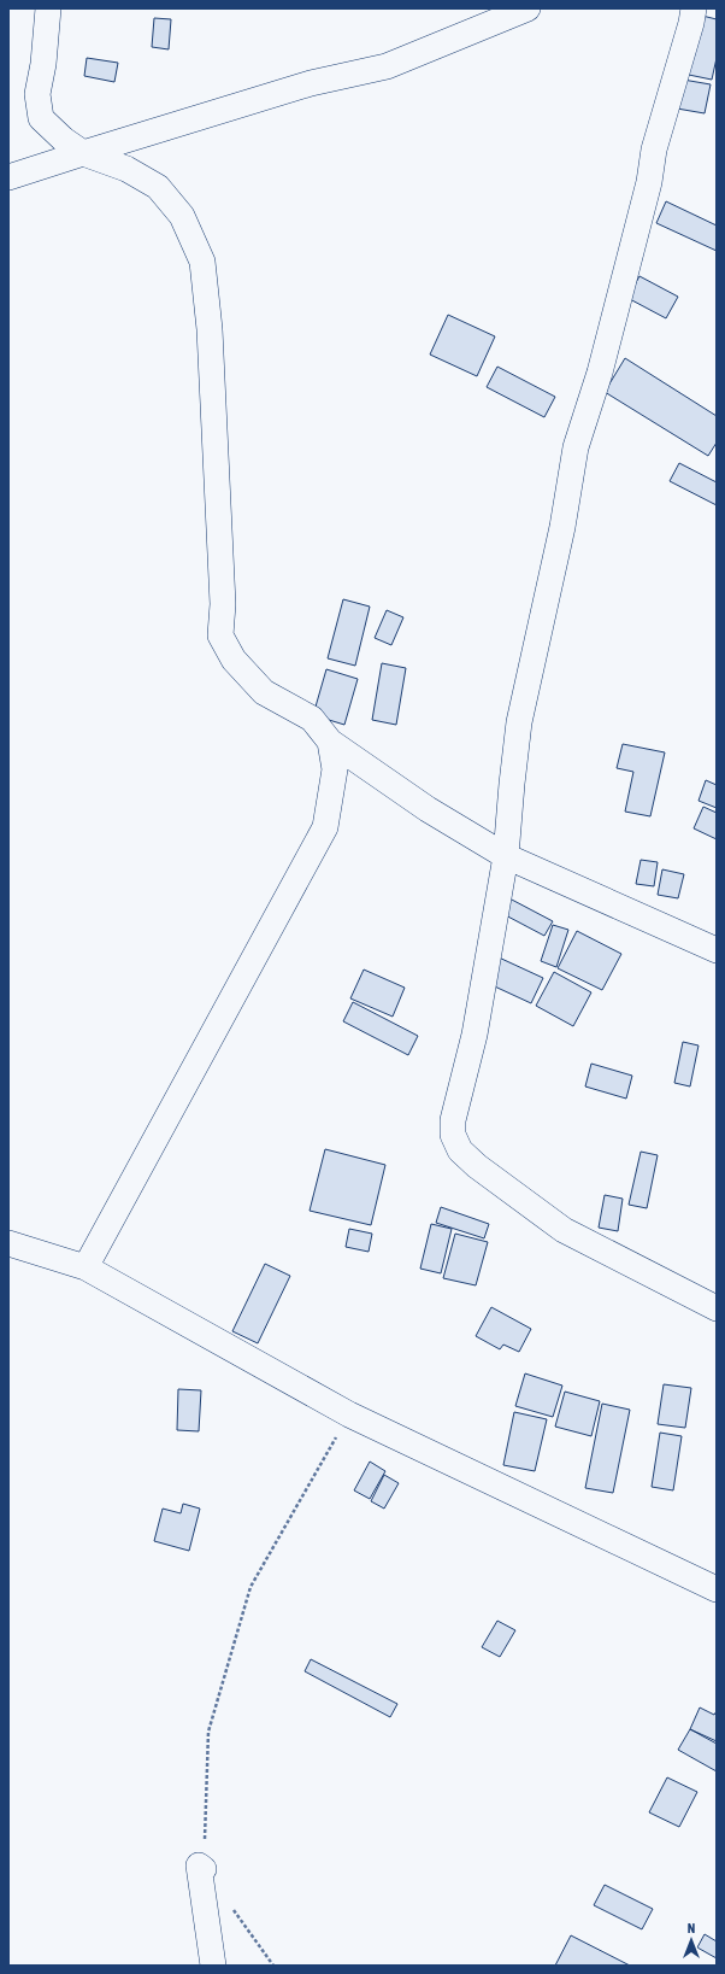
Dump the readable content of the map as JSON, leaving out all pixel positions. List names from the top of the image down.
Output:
{
  "north": "top"
}
